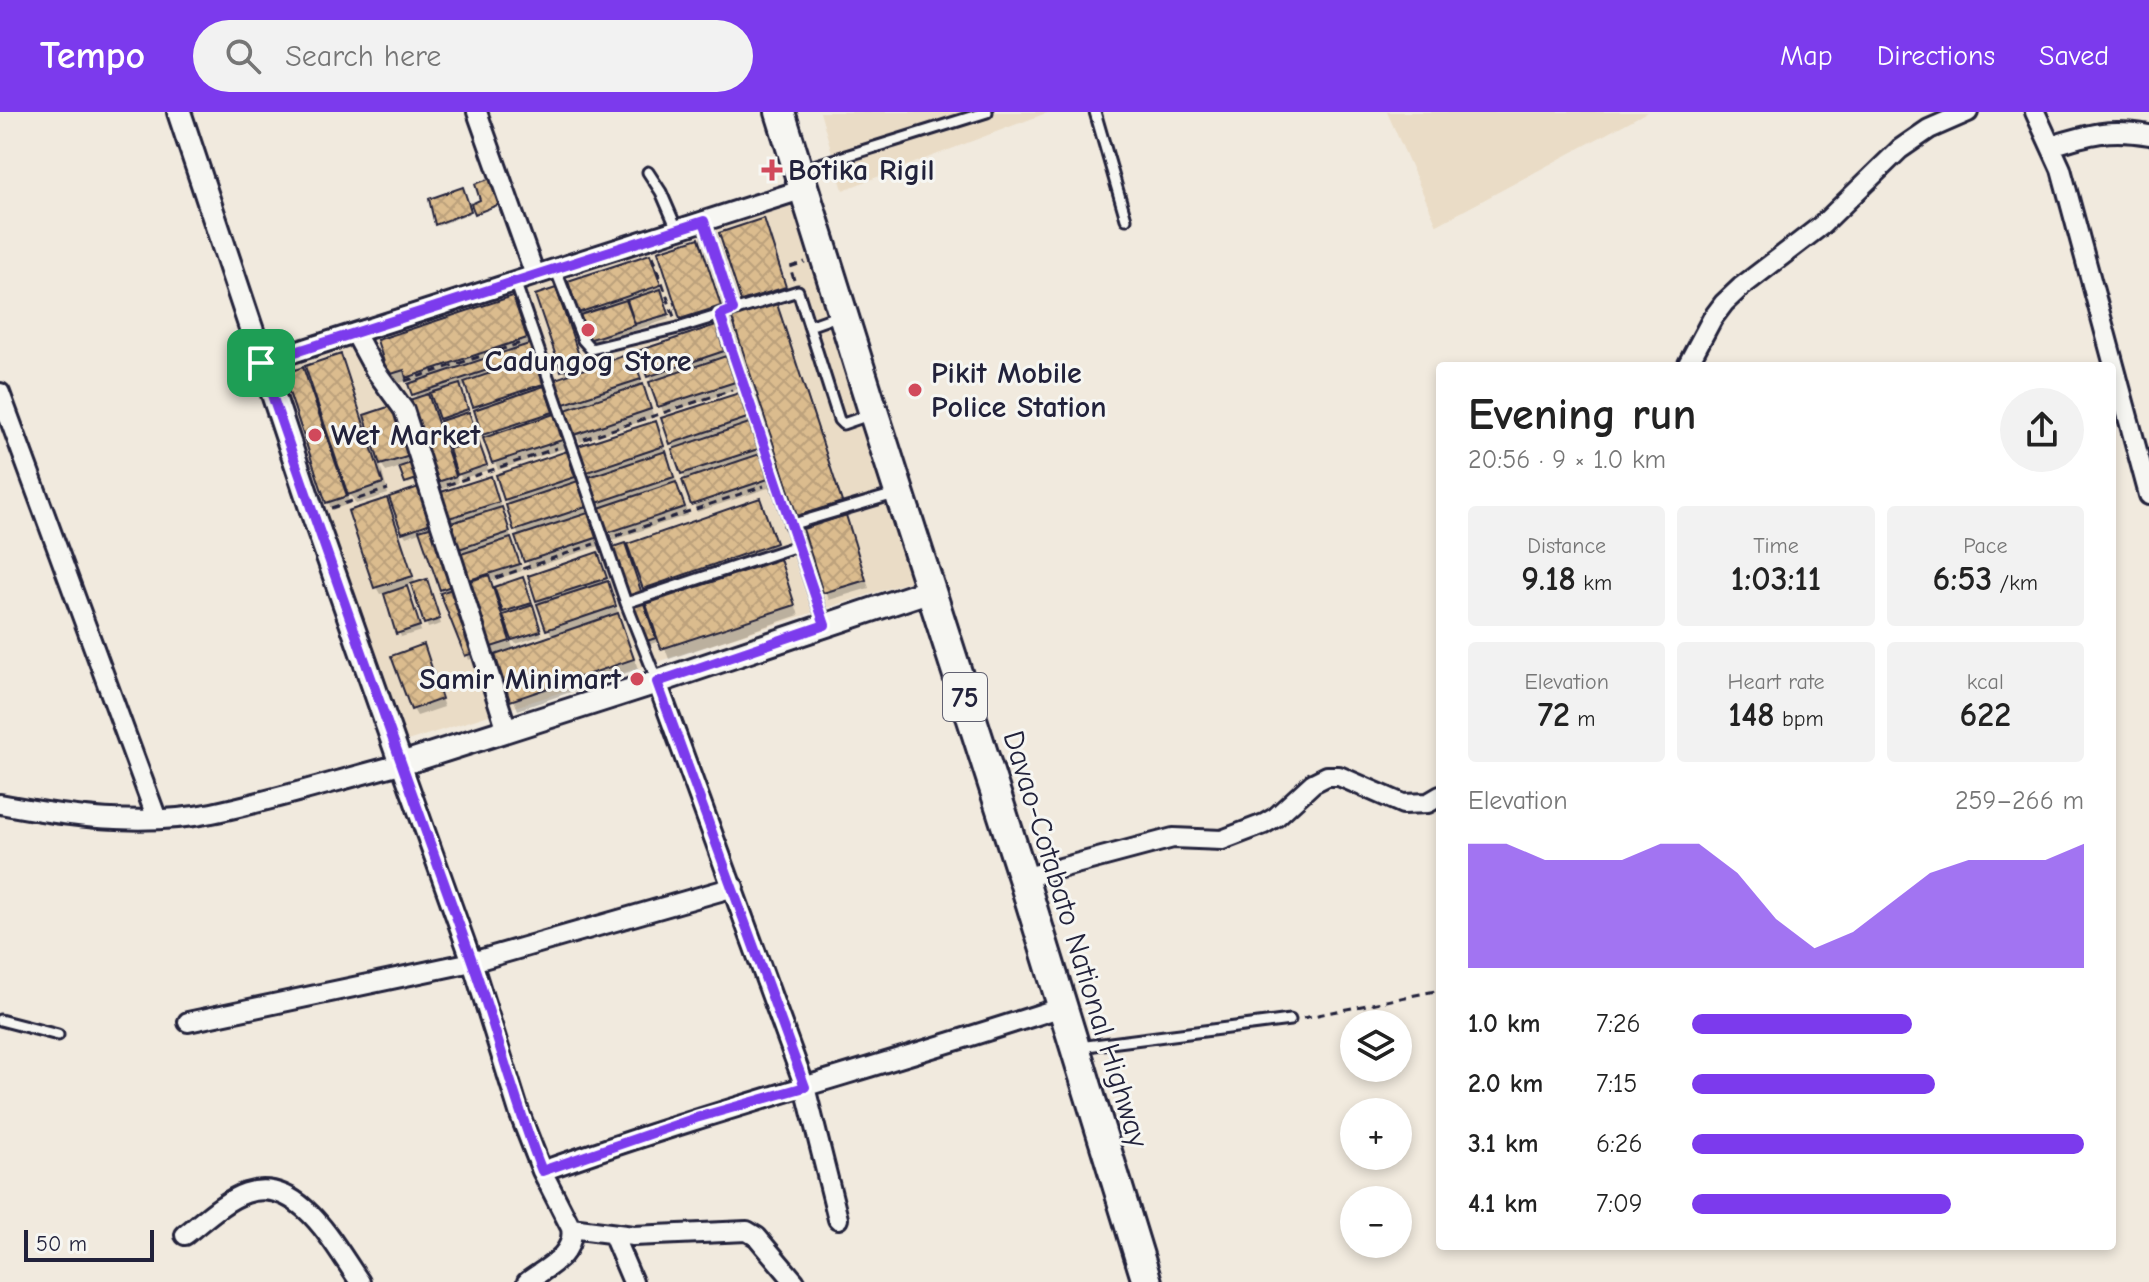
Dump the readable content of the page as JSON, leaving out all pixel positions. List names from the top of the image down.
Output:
{
  "streets": {
    "highway": ["75", "Davao-Cotabato National Highway"]
  },
  "places": {
    "health": ["Botika Rigil"],
    "other": [
      "Cadungog Store",
      "Pikit Mobile Police Station",
      "Wet Market",
      "Samir Minimart"
    ]
  },
  "scale_bar": "50 m",
  "page": {
    "header": "Tempo",
    "search": "Search here",
    "nav": ["Map", "Directions", "Saved"],
    "heading": ["Evening run", "20:56 · 9 × 1.0 km"],
    "stats": [
      ["Distance", "9.18 km"],
      ["Time", "1:03:11"],
      ["Pace", "6:53 /km"],
      ["Elevation", "72 m"],
      ["Heart rate", "148 bpm"],
      ["kcal", "622"]
    ],
    "chart": ["Elevation", "259–266 m"],
    "list": [
      {
        "name": "1.0 km",
        "note": "7:26"
      },
      {
        "name": "2.0 km",
        "note": "7:15"
      },
      {
        "name": "3.1 km",
        "note": "6:26"
      },
      {
        "name": "4.1 km",
        "note": "7:09"
      }
    ],
    "map_buttons": ["+", "−"],
    "scale": "50 m"
  }
}
